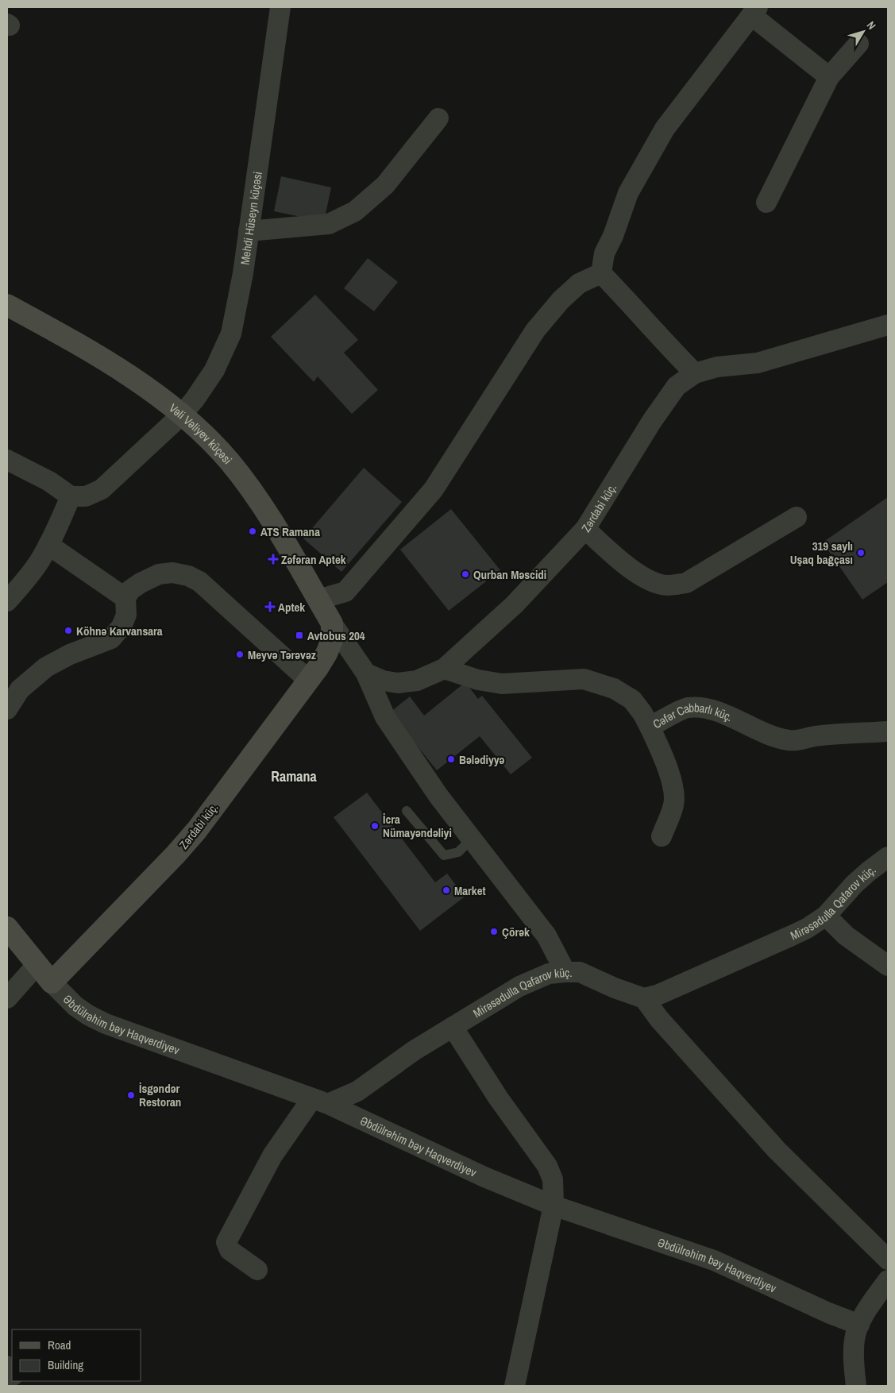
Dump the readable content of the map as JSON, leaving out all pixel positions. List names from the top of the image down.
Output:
{
  "streets": {
    "street": [
      "Mehdi Hüseyn küçəsi",
      "Vəli Vəliyev küçəsi",
      "Zərdabi küç.",
      "Cəfər Cabbarlı küç.",
      "Mirəsədulla Qafarov küç.",
      "Əbdülrəhim bəy Haqverdiyev"
    ]
  },
  "crossings": [
    ["Mehdi Hüseyn küçəsi", "Vəli Vəliyev küçəsi"],
    ["Vəli Vəliyev küçəsi", "Zərdabi küç."],
    ["Zərdabi küç.", "Cəfər Cabbarlı küç."],
    ["Zərdabi küç.", "Əbdülrəhim bəy Haqverdiyev"],
    ["Mirəsədulla Qafarov küç.", "Əbdülrəhim bəy Haqverdiyev"]
  ],
  "districts": ["Ramana"],
  "places": {
    "other": [
      "ATS Ramana",
      "319 saylı Uşaq bağçası",
      "Qurban Məscidi",
      "Köhnə Karvansara",
      "Meyvə Tərəvəz",
      "Bələdiyyə",
      "İcra Nümayəndəliyi",
      "Market",
      "Çörək",
      "İsgəndər Restoran"
    ],
    "health": ["Zəfəran Aptek", "Aptek"],
    "transit": ["Avtobus 204"]
  },
  "legend": ["Road", "Building"],
  "north": "top right"
}
